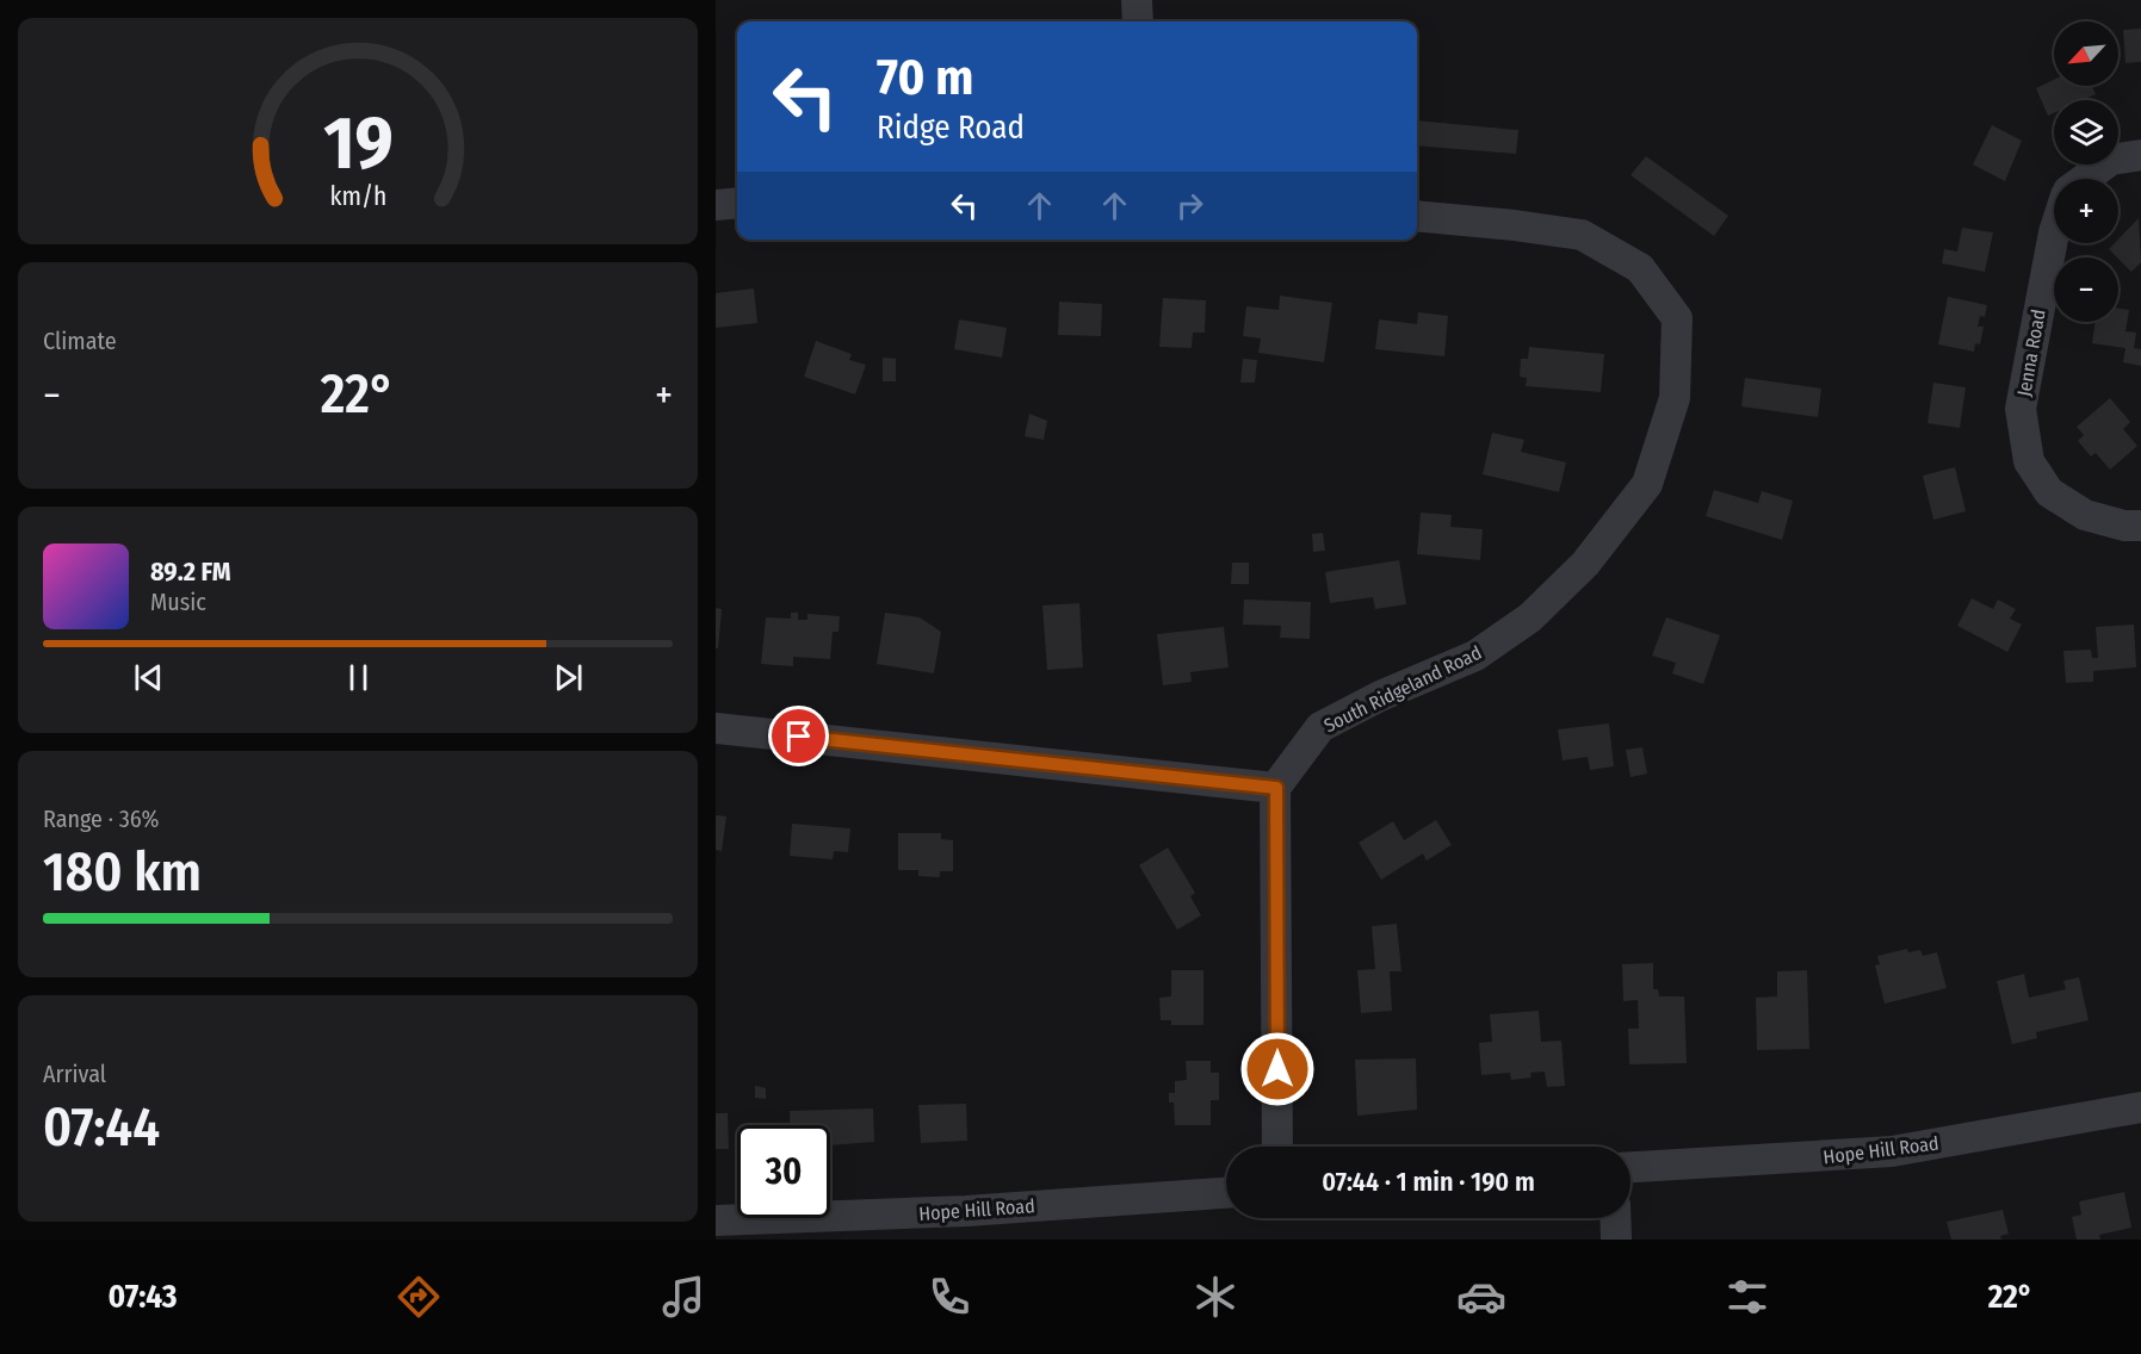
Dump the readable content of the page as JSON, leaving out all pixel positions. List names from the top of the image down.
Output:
{
  "streets": {
    "street": ["Jenna Road", "South Ridgeland Road", "Hope Hill Road"]
  },
  "north": "bottom left",
  "page": {
    "map_buttons": ["+", "−"],
    "turn": ["70 m", "Ridge Road"],
    "tile": [
      "Climate",
      ["Range · 36%", "180 km"],
      ["Arrival", "07:44"]
    ],
    "heat": ["−", "22°", "+"],
    "song": ["89.2 FM", "Music"],
    "limit": "30",
    "trip": "07:44 · 1 min · 190 m",
    "tabs": ["07:43", "22°"],
    "gauge": ["19", "km/h"]
  }
}
